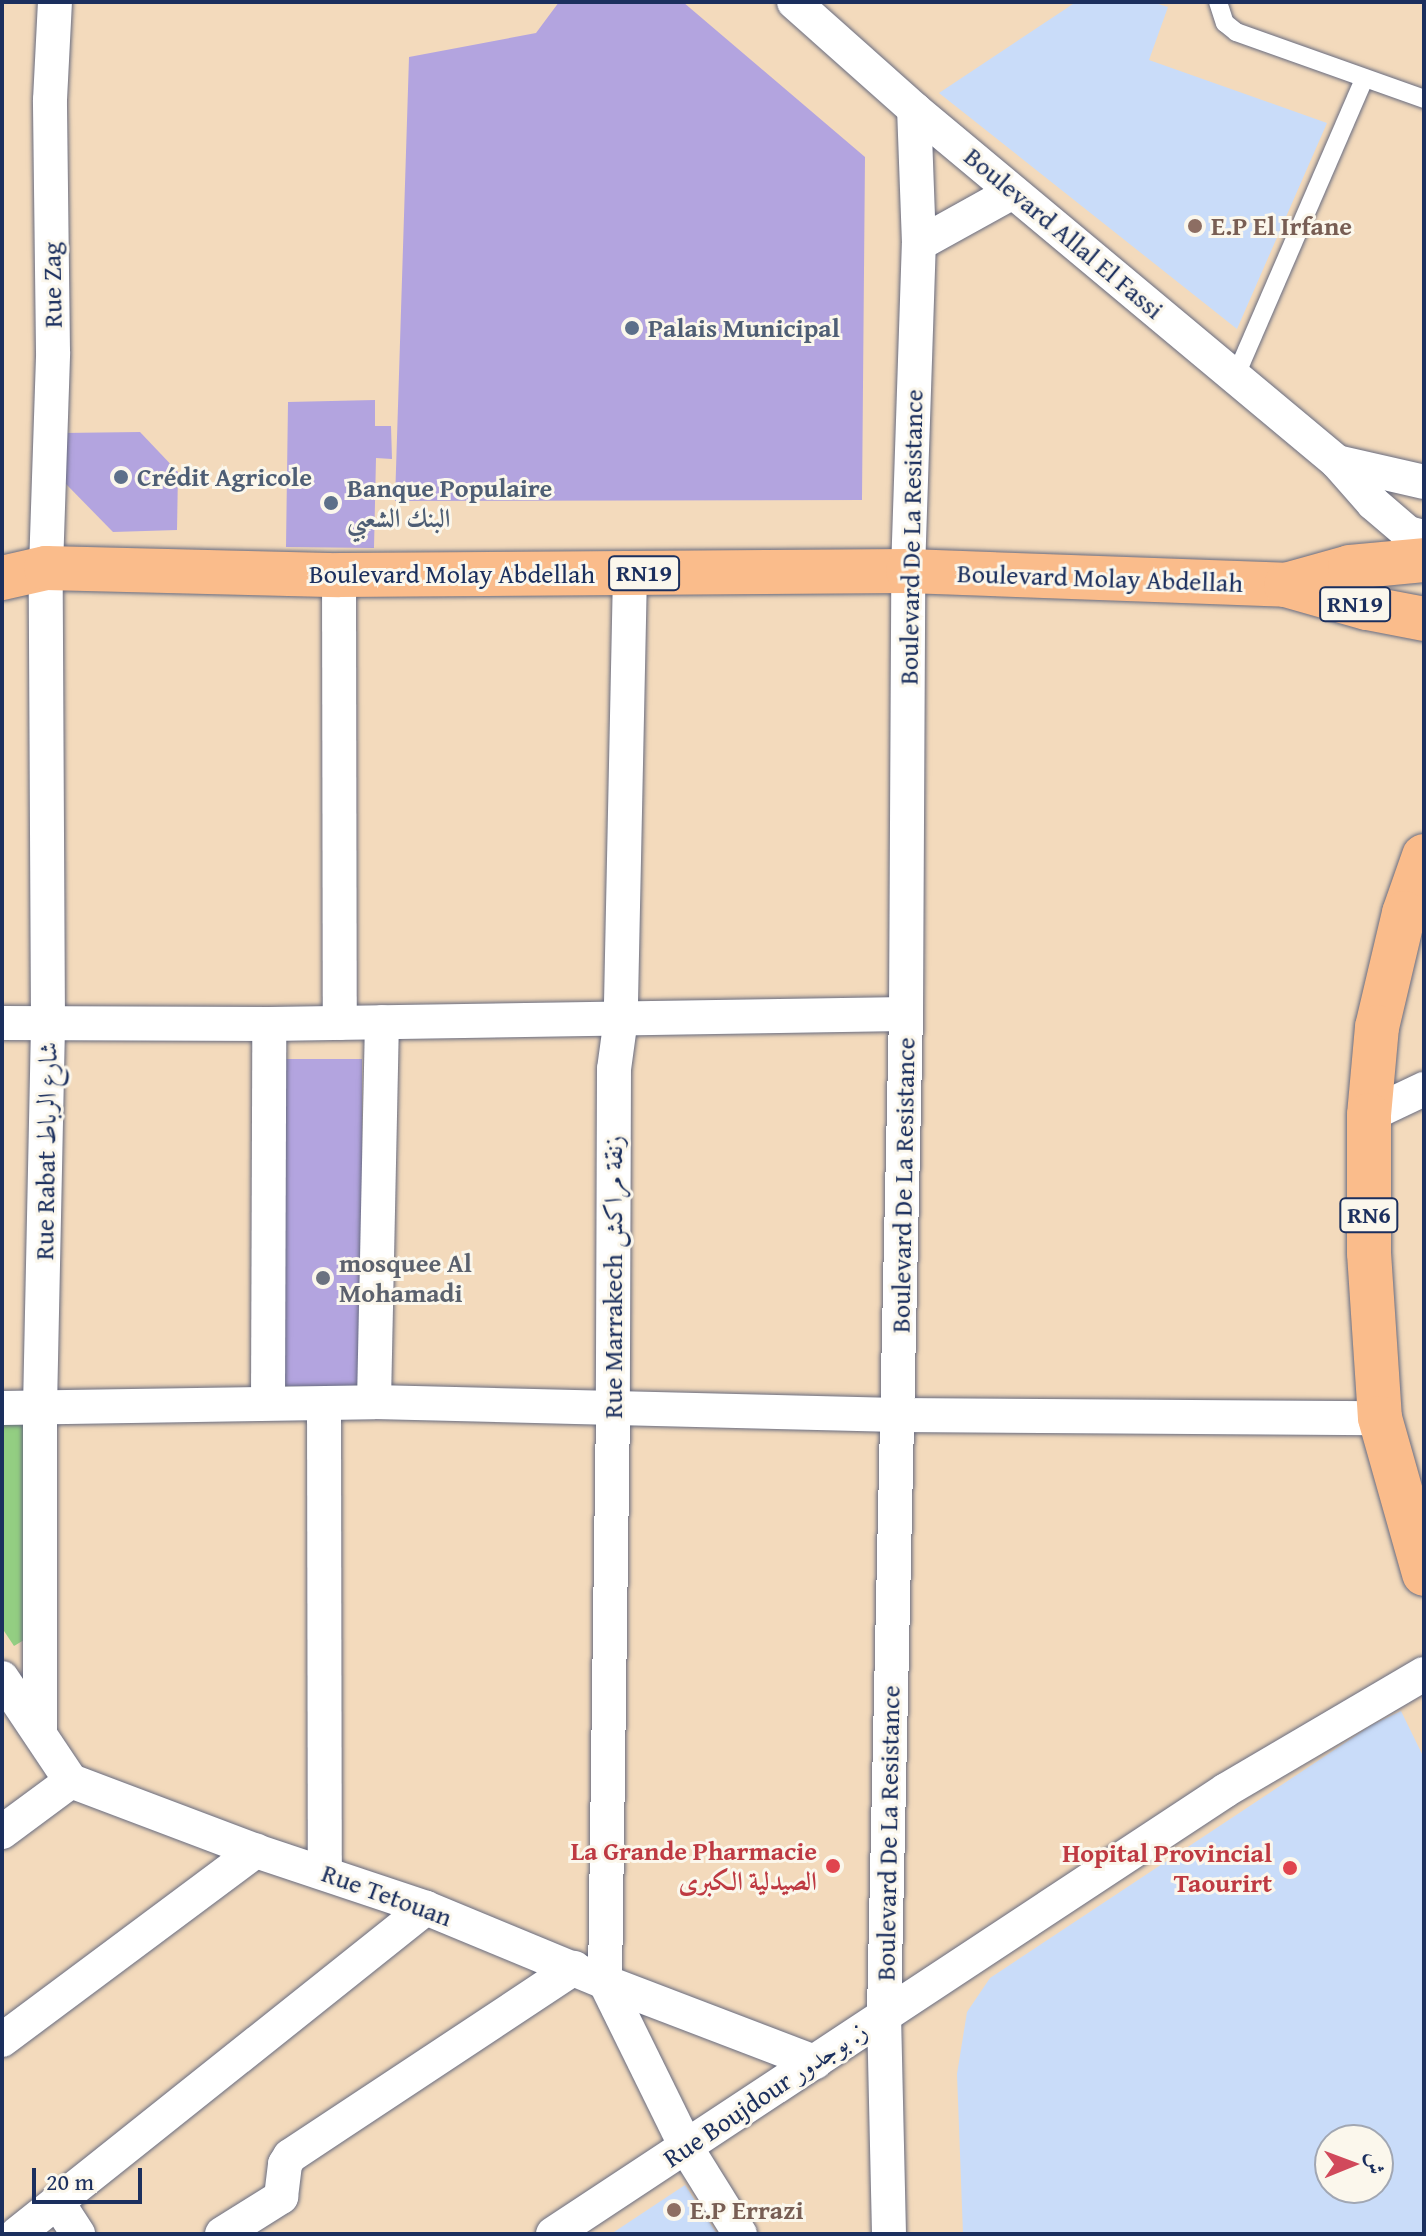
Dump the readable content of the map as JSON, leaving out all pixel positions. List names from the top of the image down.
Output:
{
  "streets": {
    "main road": ["RN19", "Boulevard Molay Abdellah", "RN6"],
    "street": [
      "Boulevard Allal El Fassi",
      "Rue Zag",
      "Boulevard De La Resistance",
      "Rue Rabat شارع الرباط",
      "Rue Marrakech زنقة مراكش",
      "Rue Tetouan",
      "Rue Boujdour ز. بوجدور"
    ]
  },
  "crossings": [
    ["Boulevard Allal El Fassi", "Boulevard De La Resistance"],
    ["Rue Zag", "Boulevard Molay Abdellah"],
    ["Rue Zag", "Rue Rabat شارع الرباط"],
    ["Boulevard De La Resistance", "Boulevard Molay Abdellah"],
    ["Boulevard De La Resistance", "Rue Boujdour ز. بوجدور"],
    ["RN19", "Boulevard Molay Abdellah"],
    ["Boulevard Molay Abdellah", "Rue Rabat شارع الرباط"],
    ["Boulevard Molay Abdellah", "Rue Marrakech زنقة مراكش"],
    ["Rue Marrakech زنقة مراكش", "Rue Tetouan"],
    ["Rue Tetouan", "Rue Boujdour ز. بوجدور"]
  ],
  "places": [
    "E.P El Irfane",
    "Palais Municipal",
    "Crédit Agricole",
    "Banque Populaire البنك الشعبي",
    "mosquee Al Mohamadi",
    "La Grande Pharmacie الصيدلية الكبرى",
    "Hopital Provincial Taourirt",
    "E.P Errazi"
  ],
  "scale_bar": "20 m",
  "north": "right"
}
